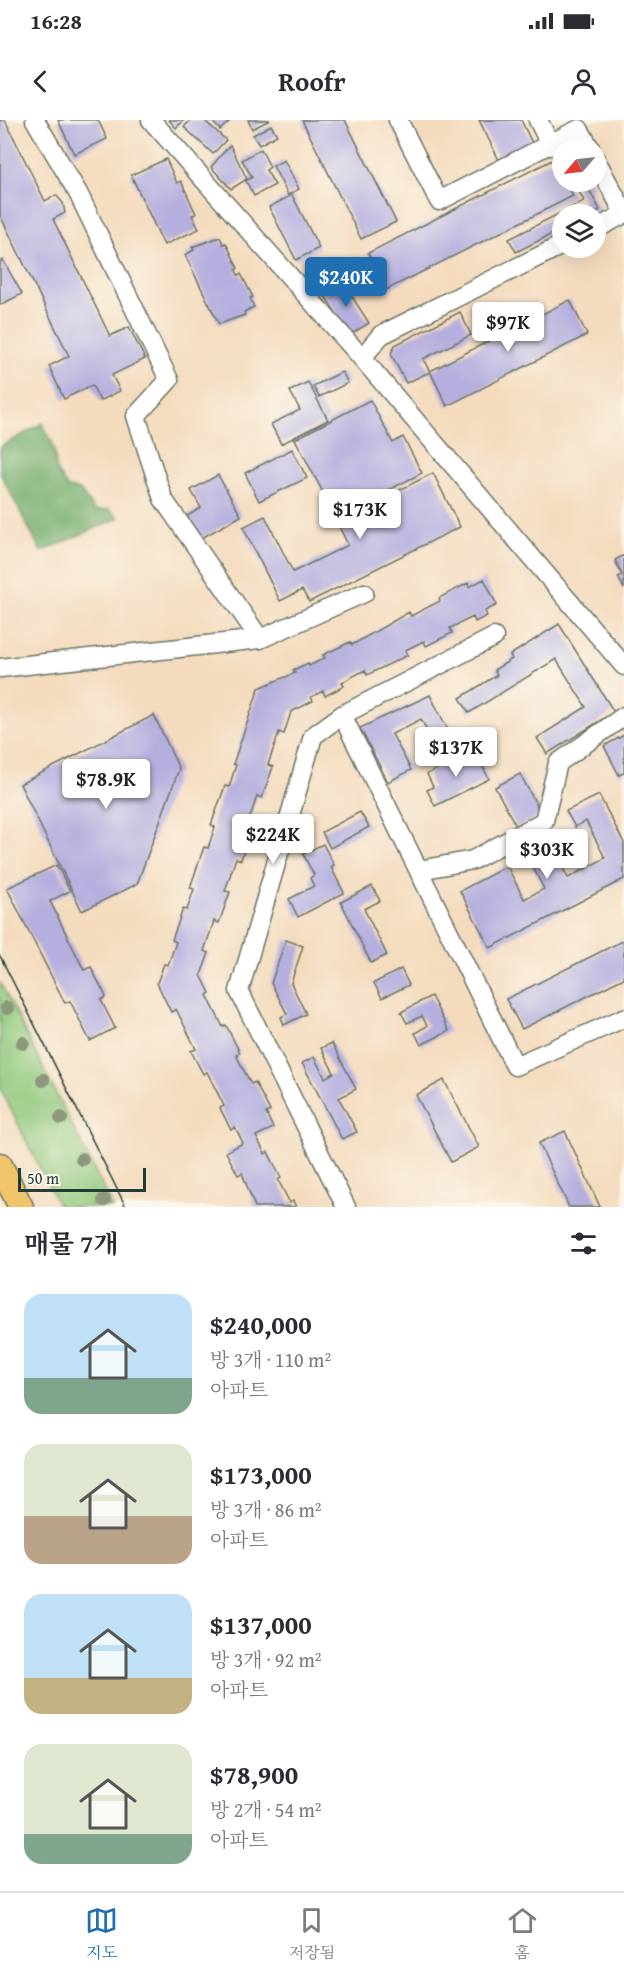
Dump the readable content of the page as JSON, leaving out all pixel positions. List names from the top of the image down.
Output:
{
  "scale_bar": "50 m",
  "north": "bottom left",
  "page": {
    "status": "16:28",
    "header": "Roofr",
    "price": [
      "$240K",
      "$97K",
      "$173K",
      "$137K",
      "$78.9K",
      "$224K",
      "$303K"
    ],
    "scale": "50 m",
    "heading": "매물 7개",
    "list": [
      {
        "name": "$240,000",
        "note": "방 3개 · 110 m² · 아파트"
      },
      {
        "name": "$173,000",
        "note": "방 3개 · 86 m² · 아파트"
      },
      {
        "name": "$137,000",
        "note": "방 3개 · 92 m² · 아파트"
      },
      {
        "name": "$78,900",
        "note": "방 2개 · 54 m² · 아파트"
      }
    ],
    "tabs": ["지도", "저장됨", "홈"]
  }
}
